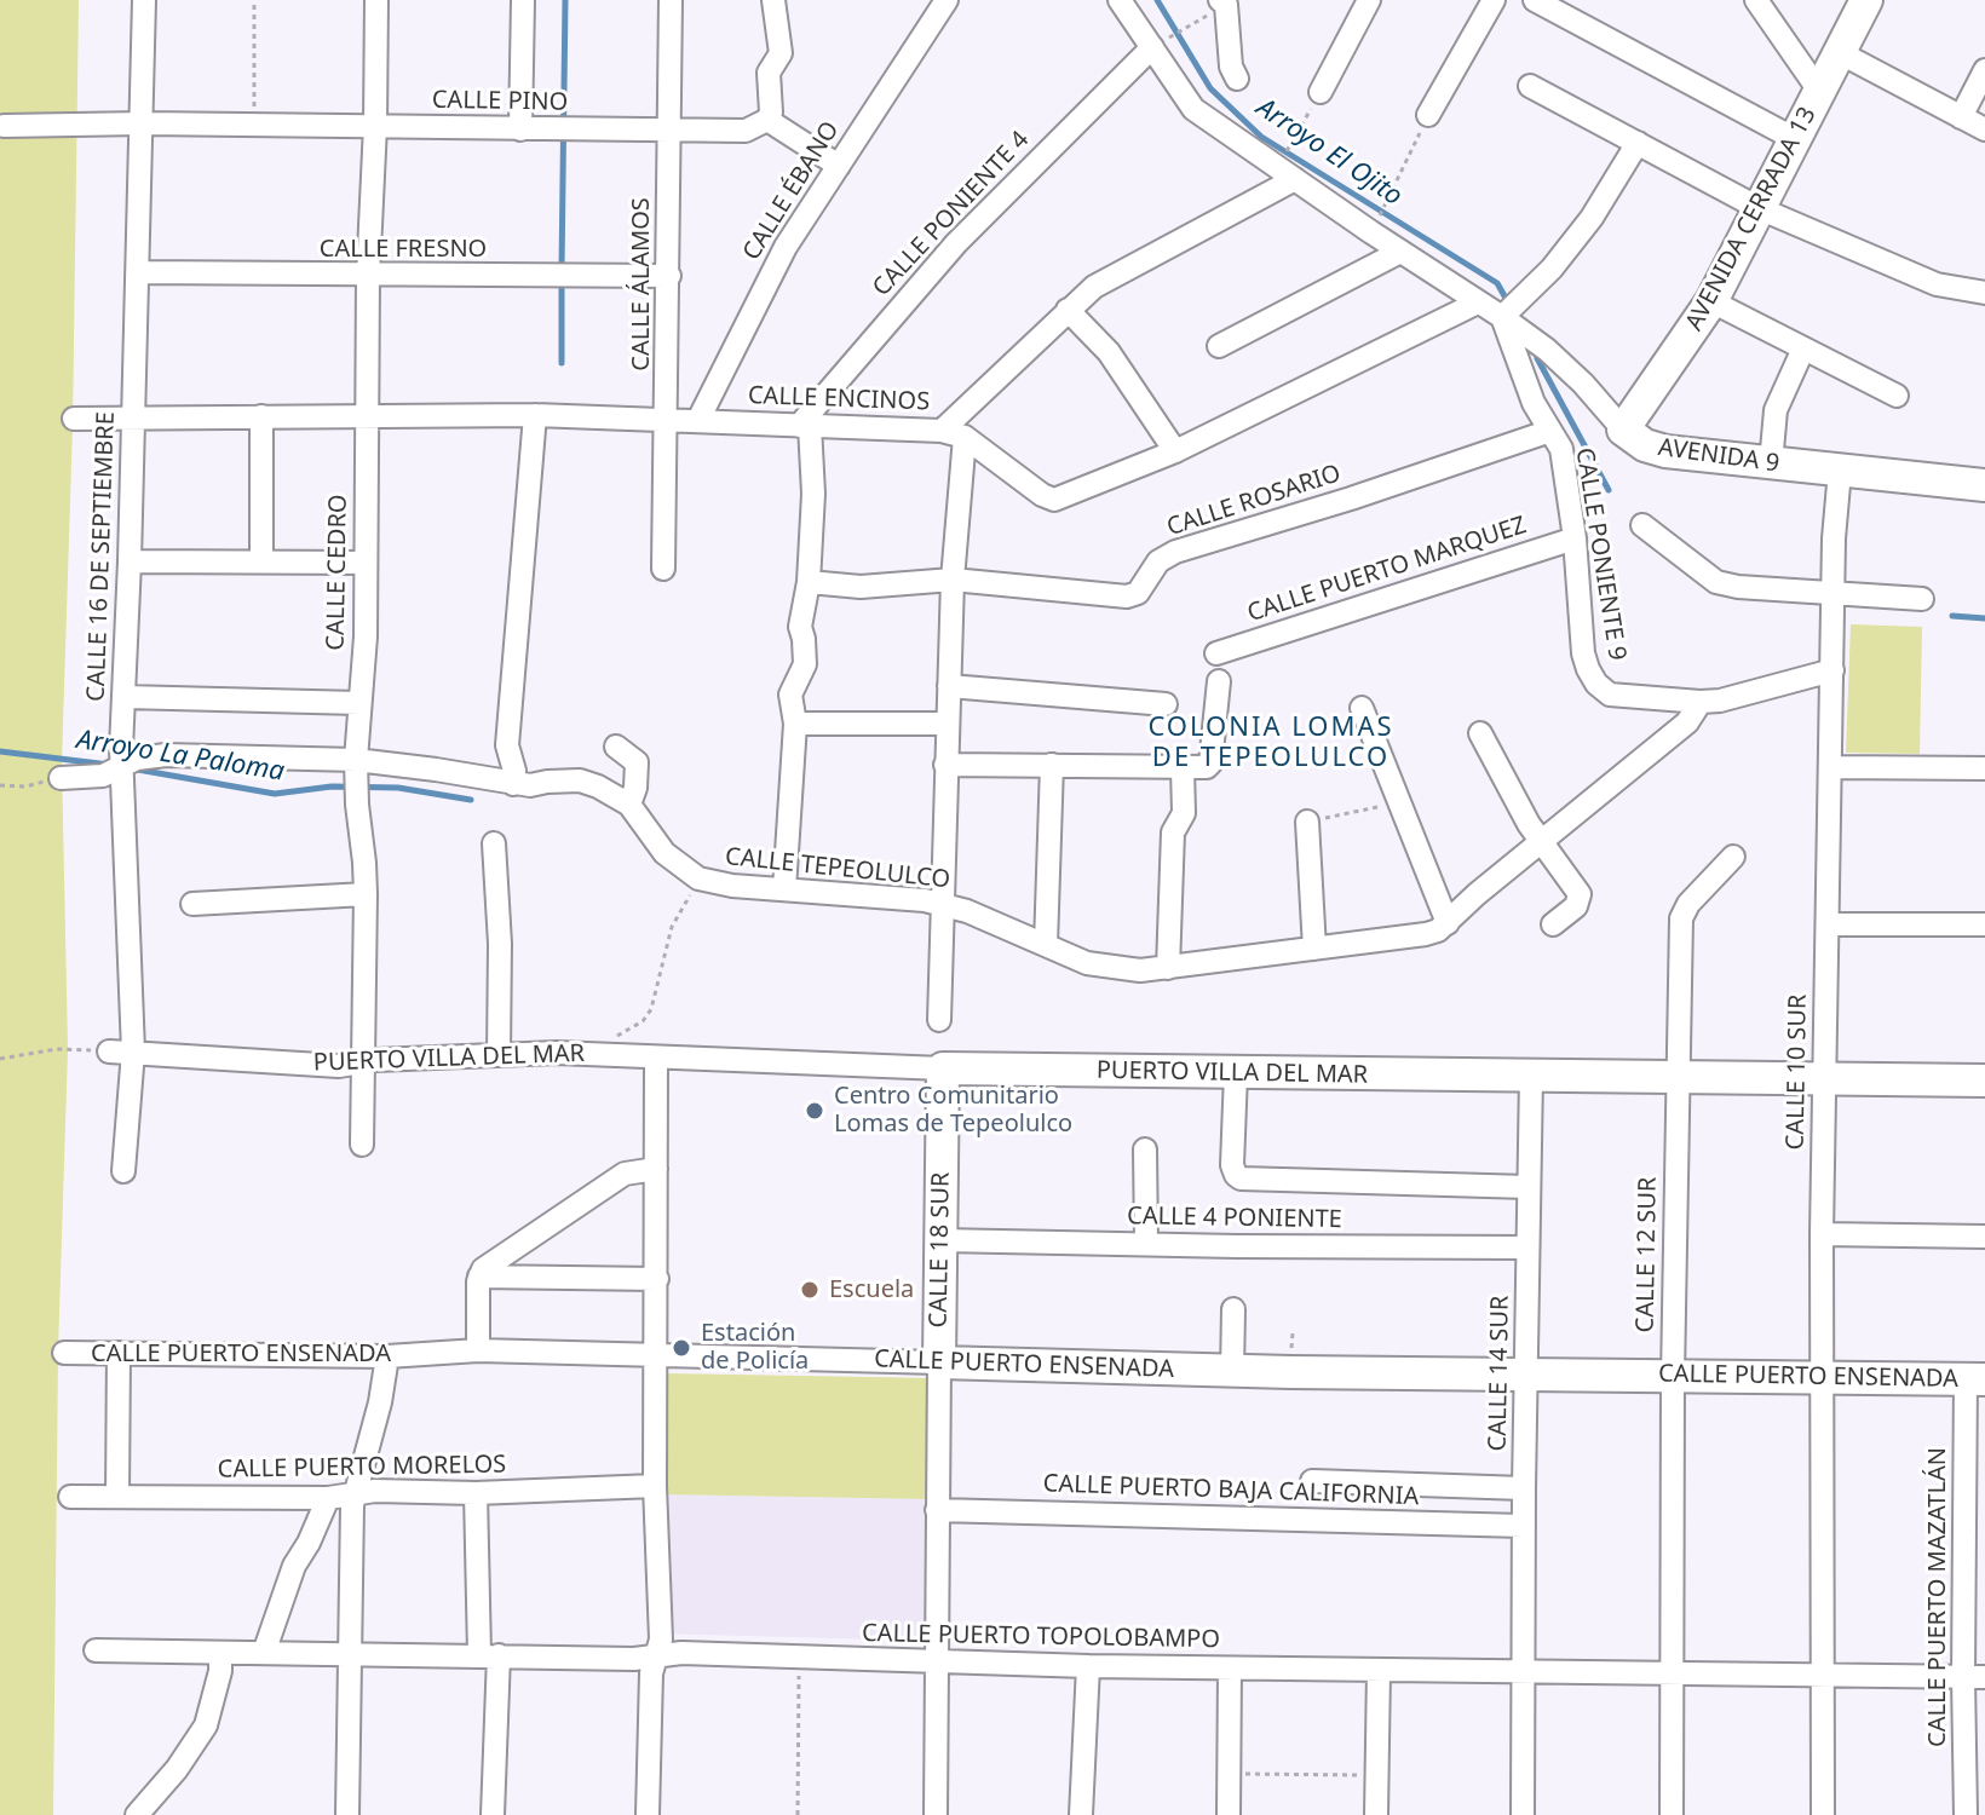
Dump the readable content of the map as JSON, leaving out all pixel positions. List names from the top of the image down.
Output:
{
  "streets": {
    "street": [
      "CALLE PINO",
      "CALLE ÉBANO",
      "CALLE PONIENTE 4",
      "AVENIDA CERRADA 13",
      "CALLE FRESNO",
      "CALLE ÁLAMOS",
      "CALLE ENCINOS",
      "AVENIDA 9",
      "CALLE ROSARIO",
      "CALLE PONIENTE 9",
      "CALLE 16 DE SEPTIEMBRE",
      "CALLE PUERTO MARQUEZ",
      "CALLE CEDRO",
      "CALLE TEPEOLULCO",
      "PUERTO VILLA DEL MAR",
      "CALLE 10 SUR",
      "CALLE 4 PONIENTE",
      "CALLE 18 SUR",
      "CALLE 12 SUR",
      "CALLE PUERTO ENSENADA",
      "CALLE 14 SUR",
      "CALLE PUERTO MORELOS",
      "CALLE PUERTO BAJA CALIFORNIA",
      "CALLE PUERTO MAZATLÁN",
      "CALLE PUERTO TOPOLOBAMPO"
    ]
  },
  "crossings": [
    ["CALLE PINO", "CALLE ÁLAMOS"],
    ["CALLE PINO", "CALLE 16 DE SEPTIEMBRE"],
    ["CALLE PINO", "CALLE CEDRO"],
    ["CALLE ÉBANO", "CALLE ENCINOS"],
    ["CALLE PONIENTE 4", "CALLE ENCINOS"],
    ["AVENIDA CERRADA 13", "AVENIDA 9"],
    ["CALLE FRESNO", "CALLE ÁLAMOS"],
    ["CALLE FRESNO", "CALLE 16 DE SEPTIEMBRE"],
    ["CALLE FRESNO", "CALLE CEDRO"],
    ["CALLE ÁLAMOS", "CALLE ENCINOS"],
    ["CALLE ENCINOS", "CALLE 16 DE SEPTIEMBRE"],
    ["CALLE ENCINOS", "CALLE CEDRO"],
    ["AVENIDA 9", "CALLE PONIENTE 9"],
    ["AVENIDA 9", "CALLE 10 SUR"],
    ["CALLE ROSARIO", "CALLE PONIENTE 9"],
    ["CALLE PONIENTE 9", "CALLE PUERTO MARQUEZ"],
    ["CALLE PONIENTE 9", "CALLE TEPEOLULCO"],
    ["CALLE 16 DE SEPTIEMBRE", "CALLE TEPEOLULCO"],
    ["CALLE 16 DE SEPTIEMBRE", "PUERTO VILLA DEL MAR"],
    ["CALLE CEDRO", "CALLE TEPEOLULCO"],
    ["CALLE CEDRO", "PUERTO VILLA DEL MAR"],
    ["PUERTO VILLA DEL MAR", "CALLE 10 SUR"],
    ["PUERTO VILLA DEL MAR", "CALLE 4 PONIENTE"],
    ["PUERTO VILLA DEL MAR", "CALLE 18 SUR"],
    ["PUERTO VILLA DEL MAR", "CALLE 12 SUR"],
    ["PUERTO VILLA DEL MAR", "CALLE 14 SUR"],
    ["CALLE 10 SUR", "CALLE PUERTO ENSENADA"],
    ["CALLE 10 SUR", "CALLE PUERTO TOPOLOBAMPO"],
    ["CALLE 4 PONIENTE", "CALLE 18 SUR"],
    ["CALLE 4 PONIENTE", "CALLE 14 SUR"],
    ["CALLE 18 SUR", "CALLE PUERTO ENSENADA"],
    ["CALLE 18 SUR", "CALLE PUERTO BAJA CALIFORNIA"],
    ["CALLE 18 SUR", "CALLE PUERTO TOPOLOBAMPO"],
    ["CALLE 12 SUR", "CALLE PUERTO ENSENADA"],
    ["CALLE 12 SUR", "CALLE PUERTO TOPOLOBAMPO"],
    ["CALLE PUERTO ENSENADA", "CALLE 14 SUR"],
    ["CALLE PUERTO ENSENADA", "CALLE PUERTO MAZATLÁN"],
    ["CALLE 14 SUR", "CALLE PUERTO BAJA CALIFORNIA"],
    ["CALLE 14 SUR", "CALLE PUERTO TOPOLOBAMPO"],
    ["CALLE PUERTO MAZATLÁN", "CALLE PUERTO TOPOLOBAMPO"]
  ],
  "districts": ["COLONIA LOMAS DE TEPEOLULCO"],
  "water": ["Arroyo El Ojito", "Arroyo La Paloma"],
  "places": ["Centro Comunitario Lomas de Tepeolulco", "Escuela", "Estación de Policía"]
}
